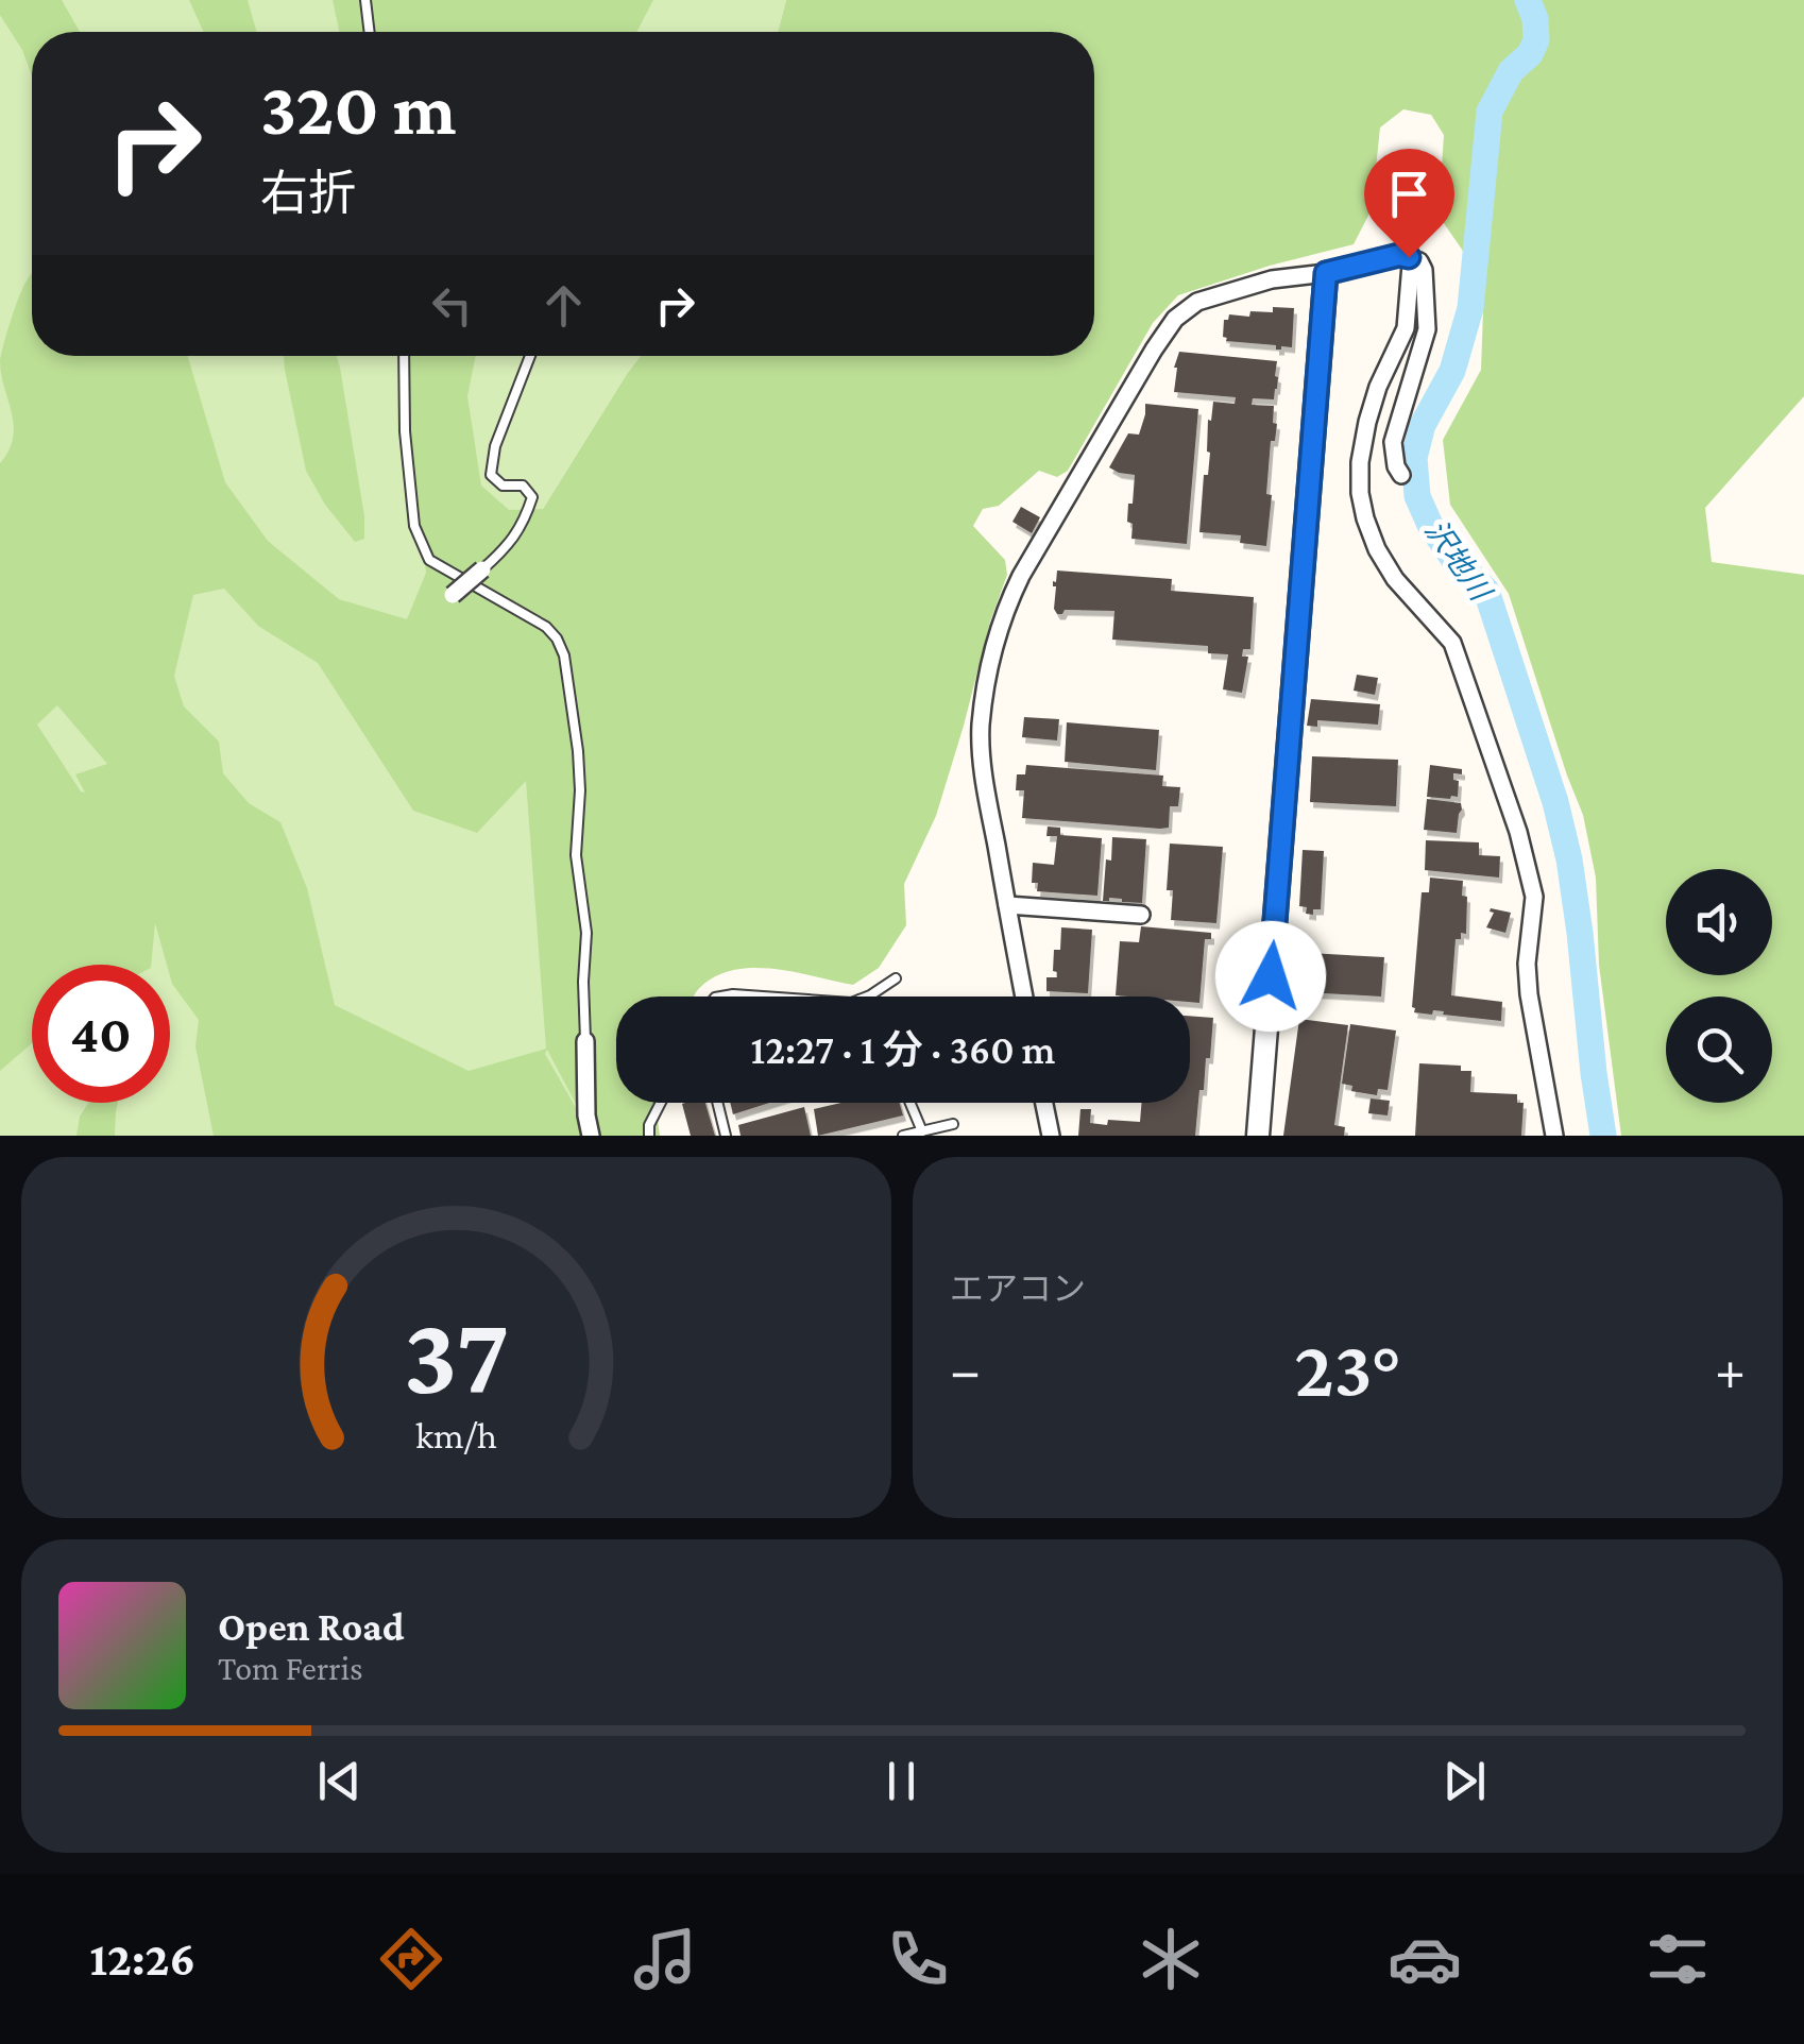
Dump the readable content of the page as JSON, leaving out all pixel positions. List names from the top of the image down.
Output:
{
  "water": ["沢地川"],
  "page": {
    "turn": ["320 m", "右折"],
    "limit": "40",
    "trip": "12:27 · 1 分 · 360 m",
    "tile": "エアコン",
    "heat": ["−", "23°", "+"],
    "song": ["Open Road", "Tom Ferris"],
    "tabs": "12:26",
    "gauge": ["37", "km/h"]
  }
}
